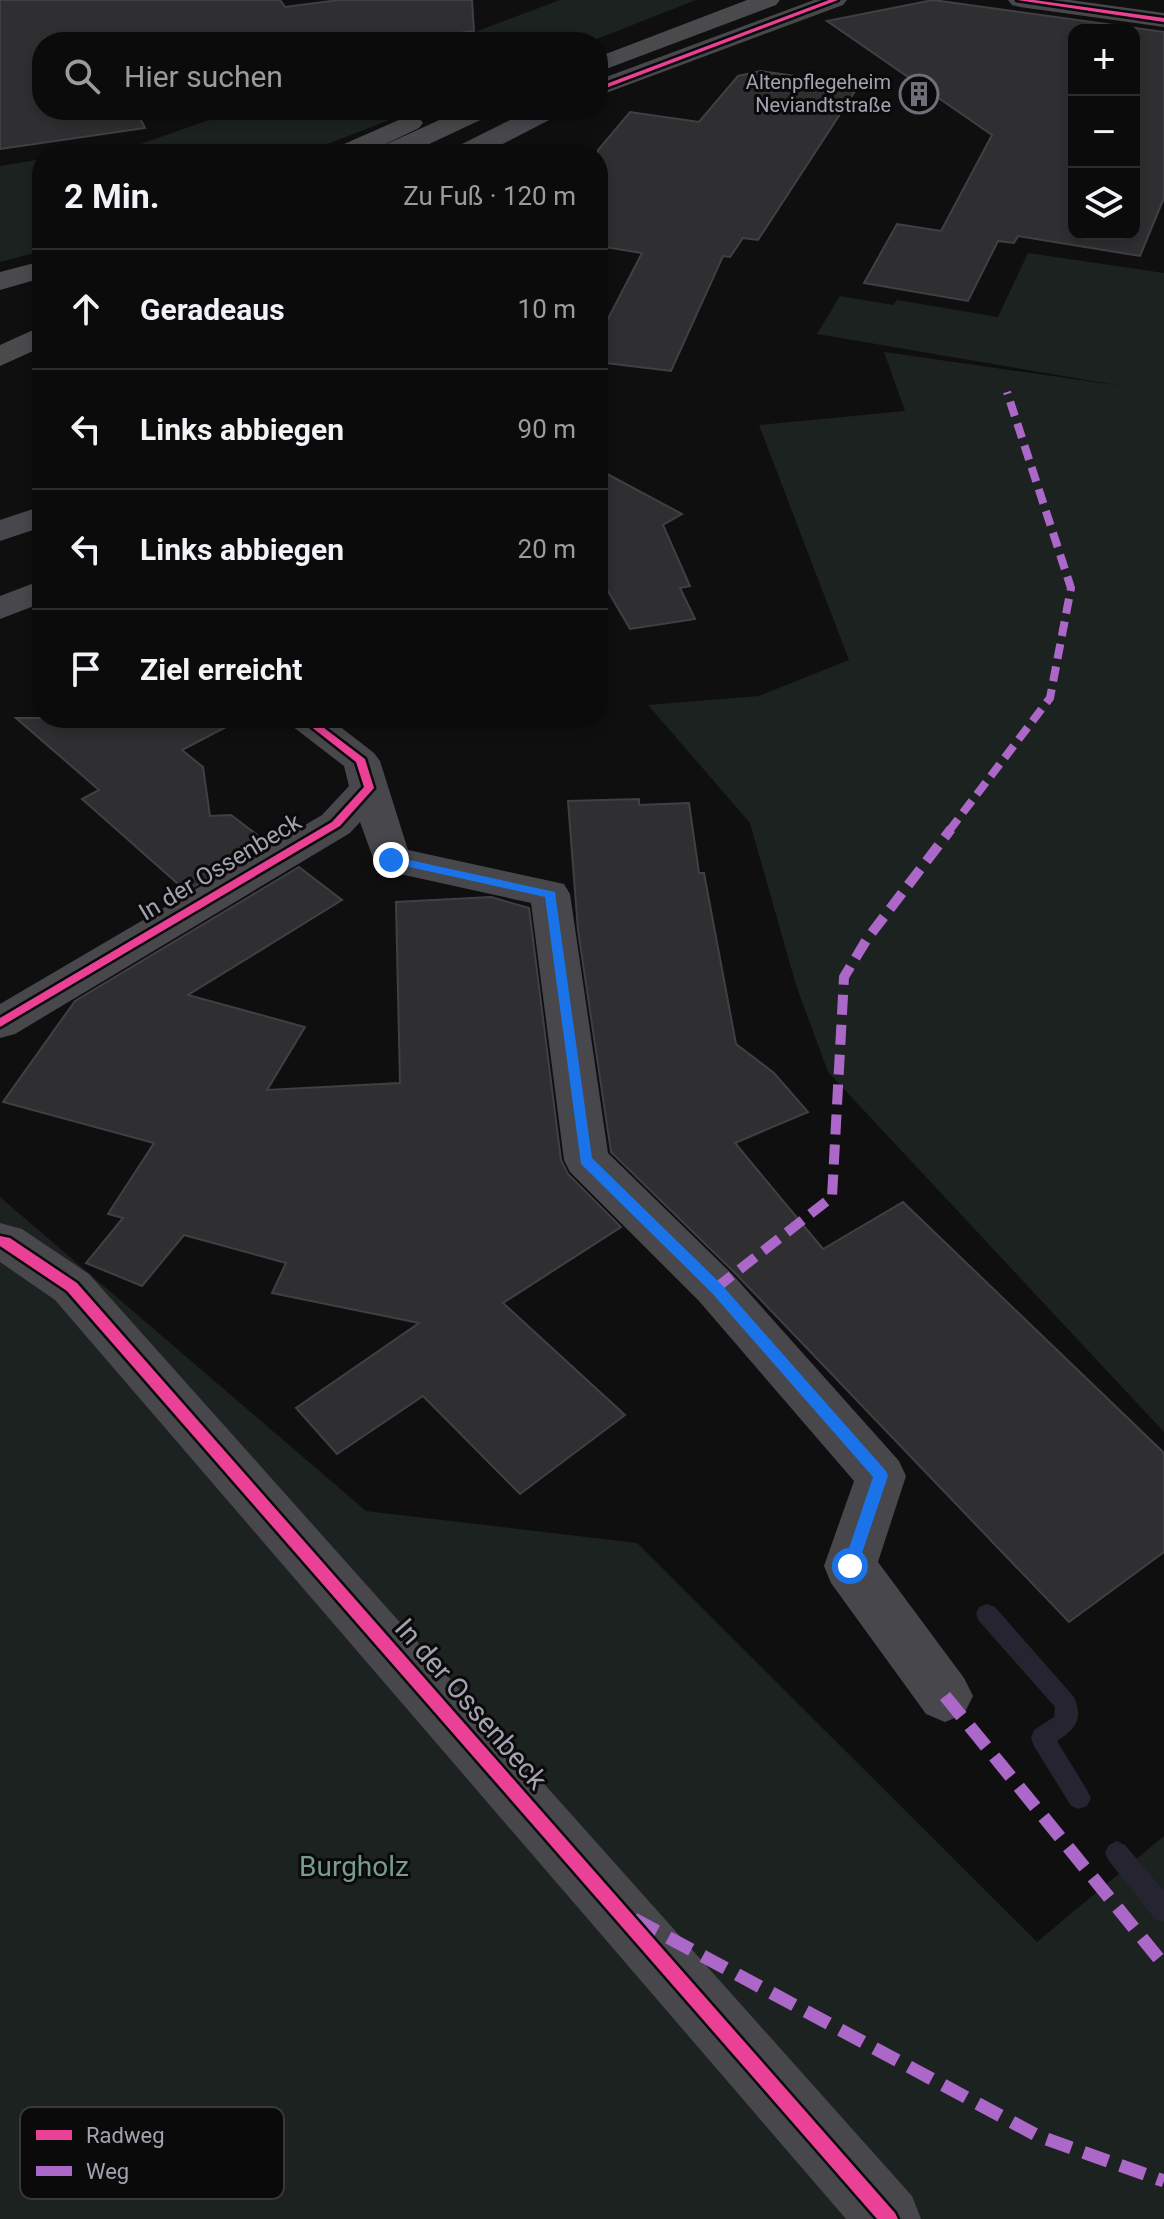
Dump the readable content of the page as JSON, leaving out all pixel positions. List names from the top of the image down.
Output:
{
  "streets": {
    "street": ["In der Ossenbeck"]
  },
  "parks": ["Burgholz"],
  "places": {
    "building": ["Altenpflegeheim Neviandtstraße"]
  },
  "legend": ["Radweg", "Weg"],
  "page": {
    "map_buttons": ["+", "−"],
    "search": "Hier suchen",
    "heading": ["2 Min.", "Zu Fuß · 120 m"],
    "list": [
      ["Geradeaus", "10 m"],
      ["Links abbiegen", "90 m"],
      ["Links abbiegen", "20 m"],
      "Ziel erreicht"
    ]
  }
}
